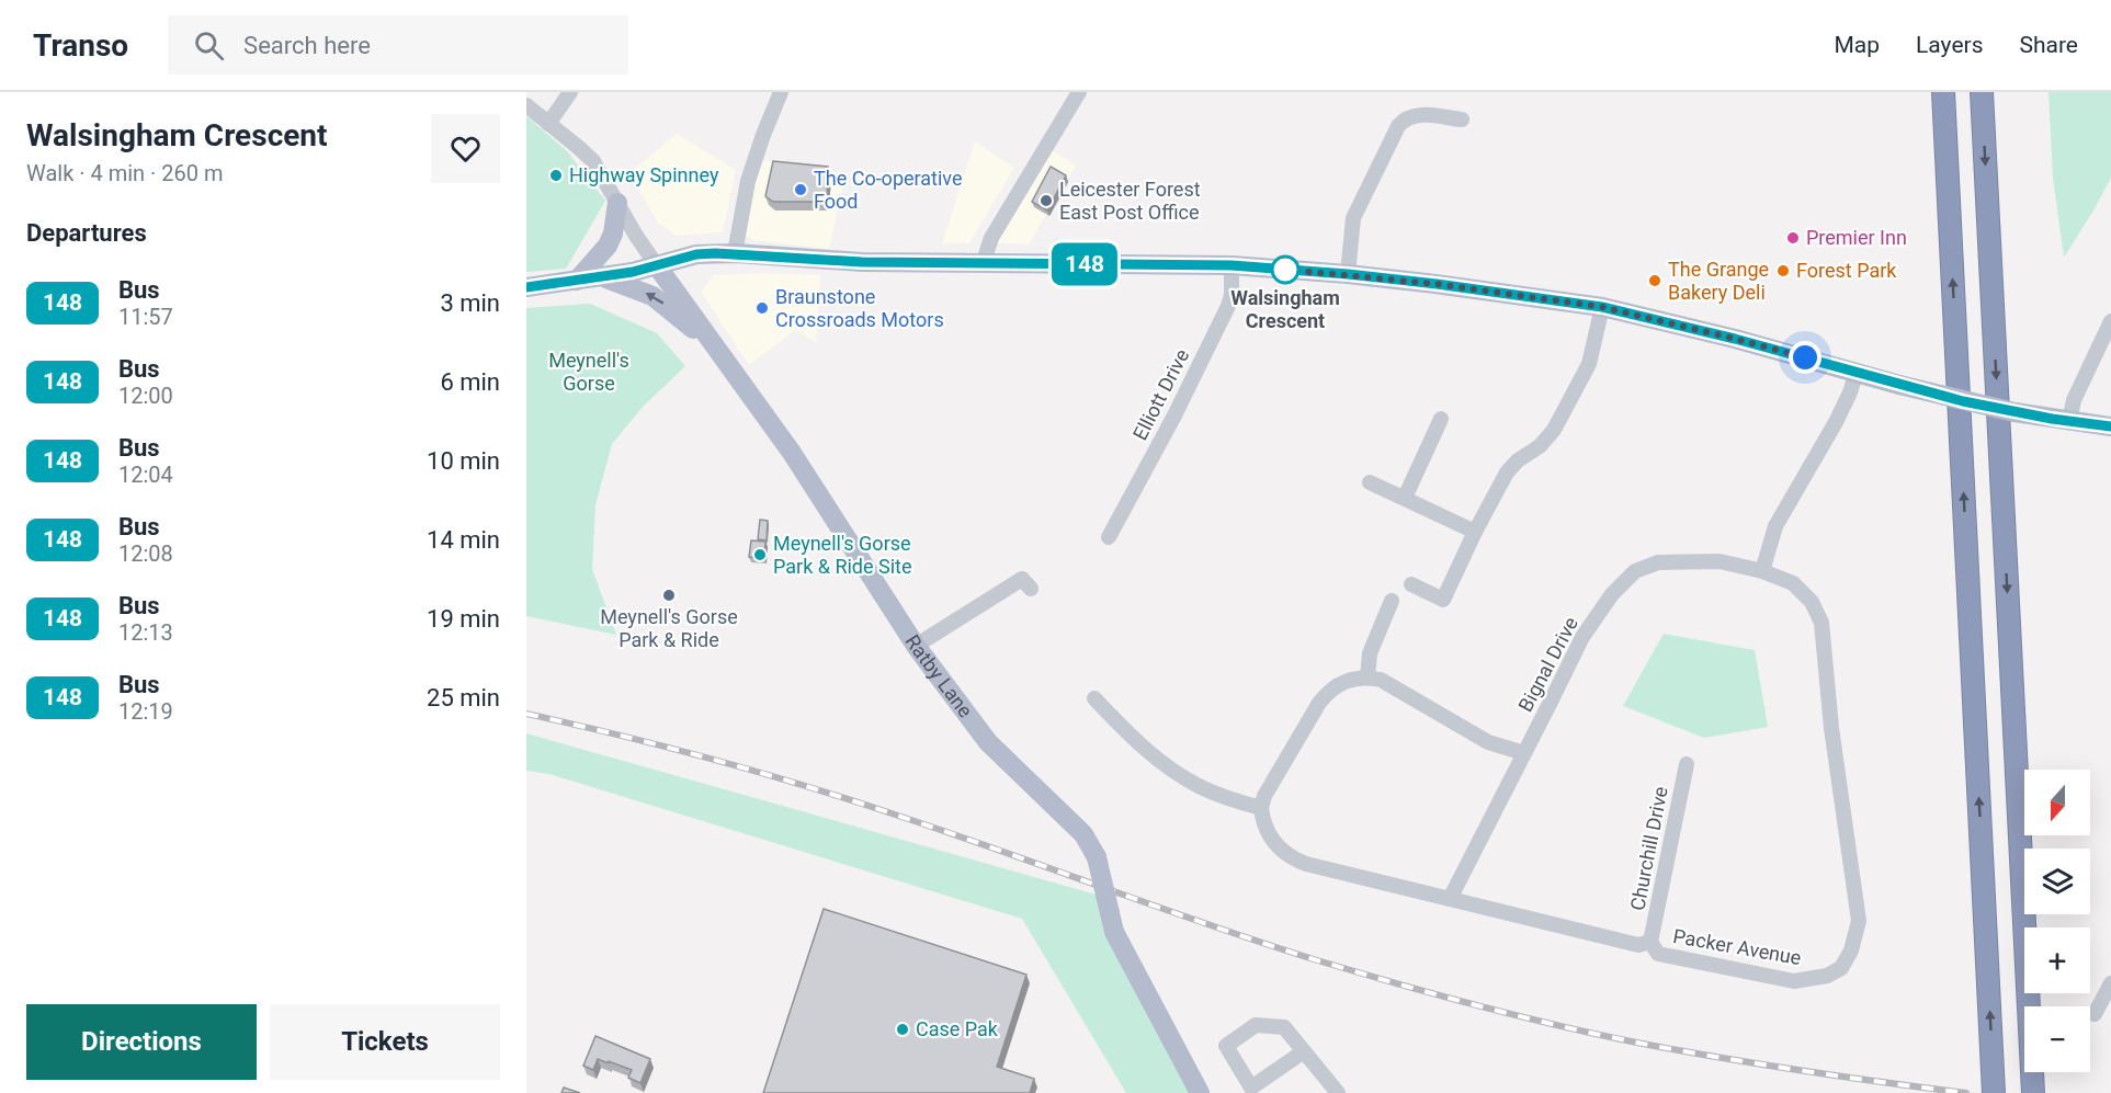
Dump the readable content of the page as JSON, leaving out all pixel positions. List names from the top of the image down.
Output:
{
  "streets": {
    "main road": ["Ratby Lane"],
    "street": [
      "Elliott Drive",
      "Bignal Drive",
      "Churchill Drive",
      "Packer Avenue"
    ]
  },
  "crossings": [
    ["Bignal Drive", "Packer Avenue"],
    ["Churchill Drive", "Packer Avenue"]
  ],
  "parks": ["Meynell's Gorse"],
  "places": [
    "Highway Spinney",
    "The Co-operative Food",
    "Leicester Forest East Post Office",
    "Premier Inn",
    "Walsingham Crescent",
    "Forest Park",
    "The Grange Bakery Deli",
    "Braunstone Crossroads Motors",
    "Meynell's Gorse Park & Ride Site",
    "Meynell's Gorse Park & Ride",
    "Case Pak"
  ],
  "lines": ["bus line 148"],
  "north": "bottom",
  "page": {
    "header": "Transo",
    "search": "Search here",
    "nav": ["Map", "Layers", "Share"],
    "heading": [
      ["Walsingham Crescent", "Walk · 4 min · 260 m"],
      "Departures"
    ],
    "on_map": "148",
    "list": [
      {
        "mark": "148",
        "name": "Bus",
        "note": "11:57",
        "value": "3 min"
      },
      {
        "mark": "148",
        "name": "Bus",
        "note": "12:00",
        "value": "6 min"
      },
      {
        "mark": "148",
        "name": "Bus",
        "note": "12:04",
        "value": "10 min"
      },
      {
        "mark": "148",
        "name": "Bus",
        "note": "12:08",
        "value": "14 min"
      },
      {
        "mark": "148",
        "name": "Bus",
        "note": "12:13",
        "value": "19 min"
      },
      {
        "mark": "148",
        "name": "Bus",
        "note": "12:19",
        "value": "25 min"
      }
    ],
    "map_buttons": ["+", "−"],
    "buttons": ["Directions", "Tickets"]
  }
}
